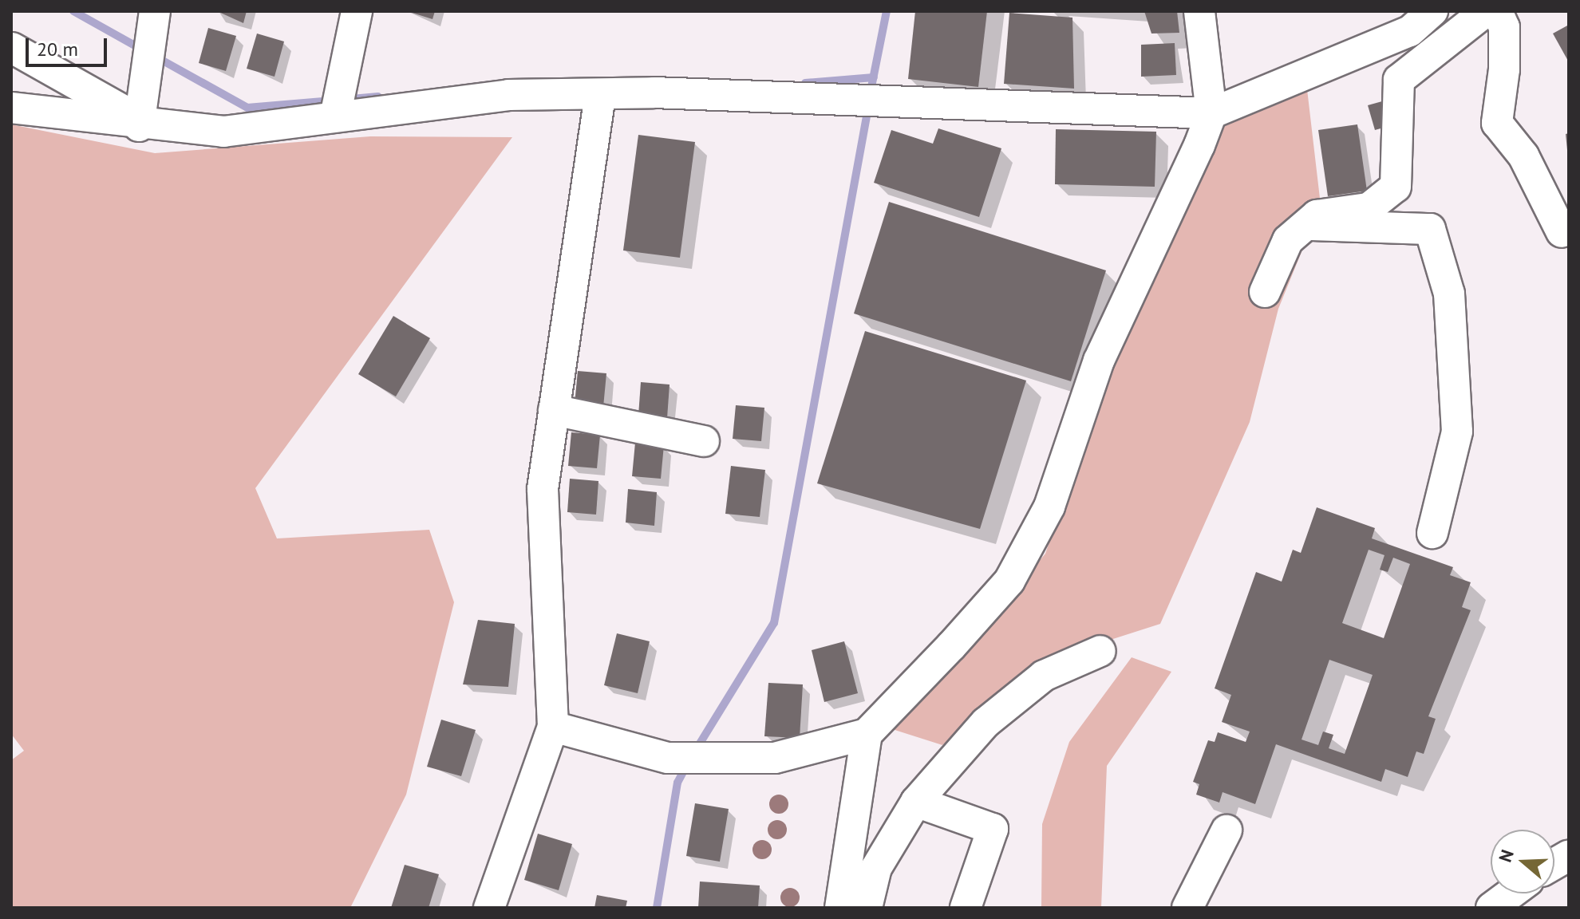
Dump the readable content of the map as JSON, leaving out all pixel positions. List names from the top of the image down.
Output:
{
  "scale_bar": "20 m",
  "north": "left"
}
